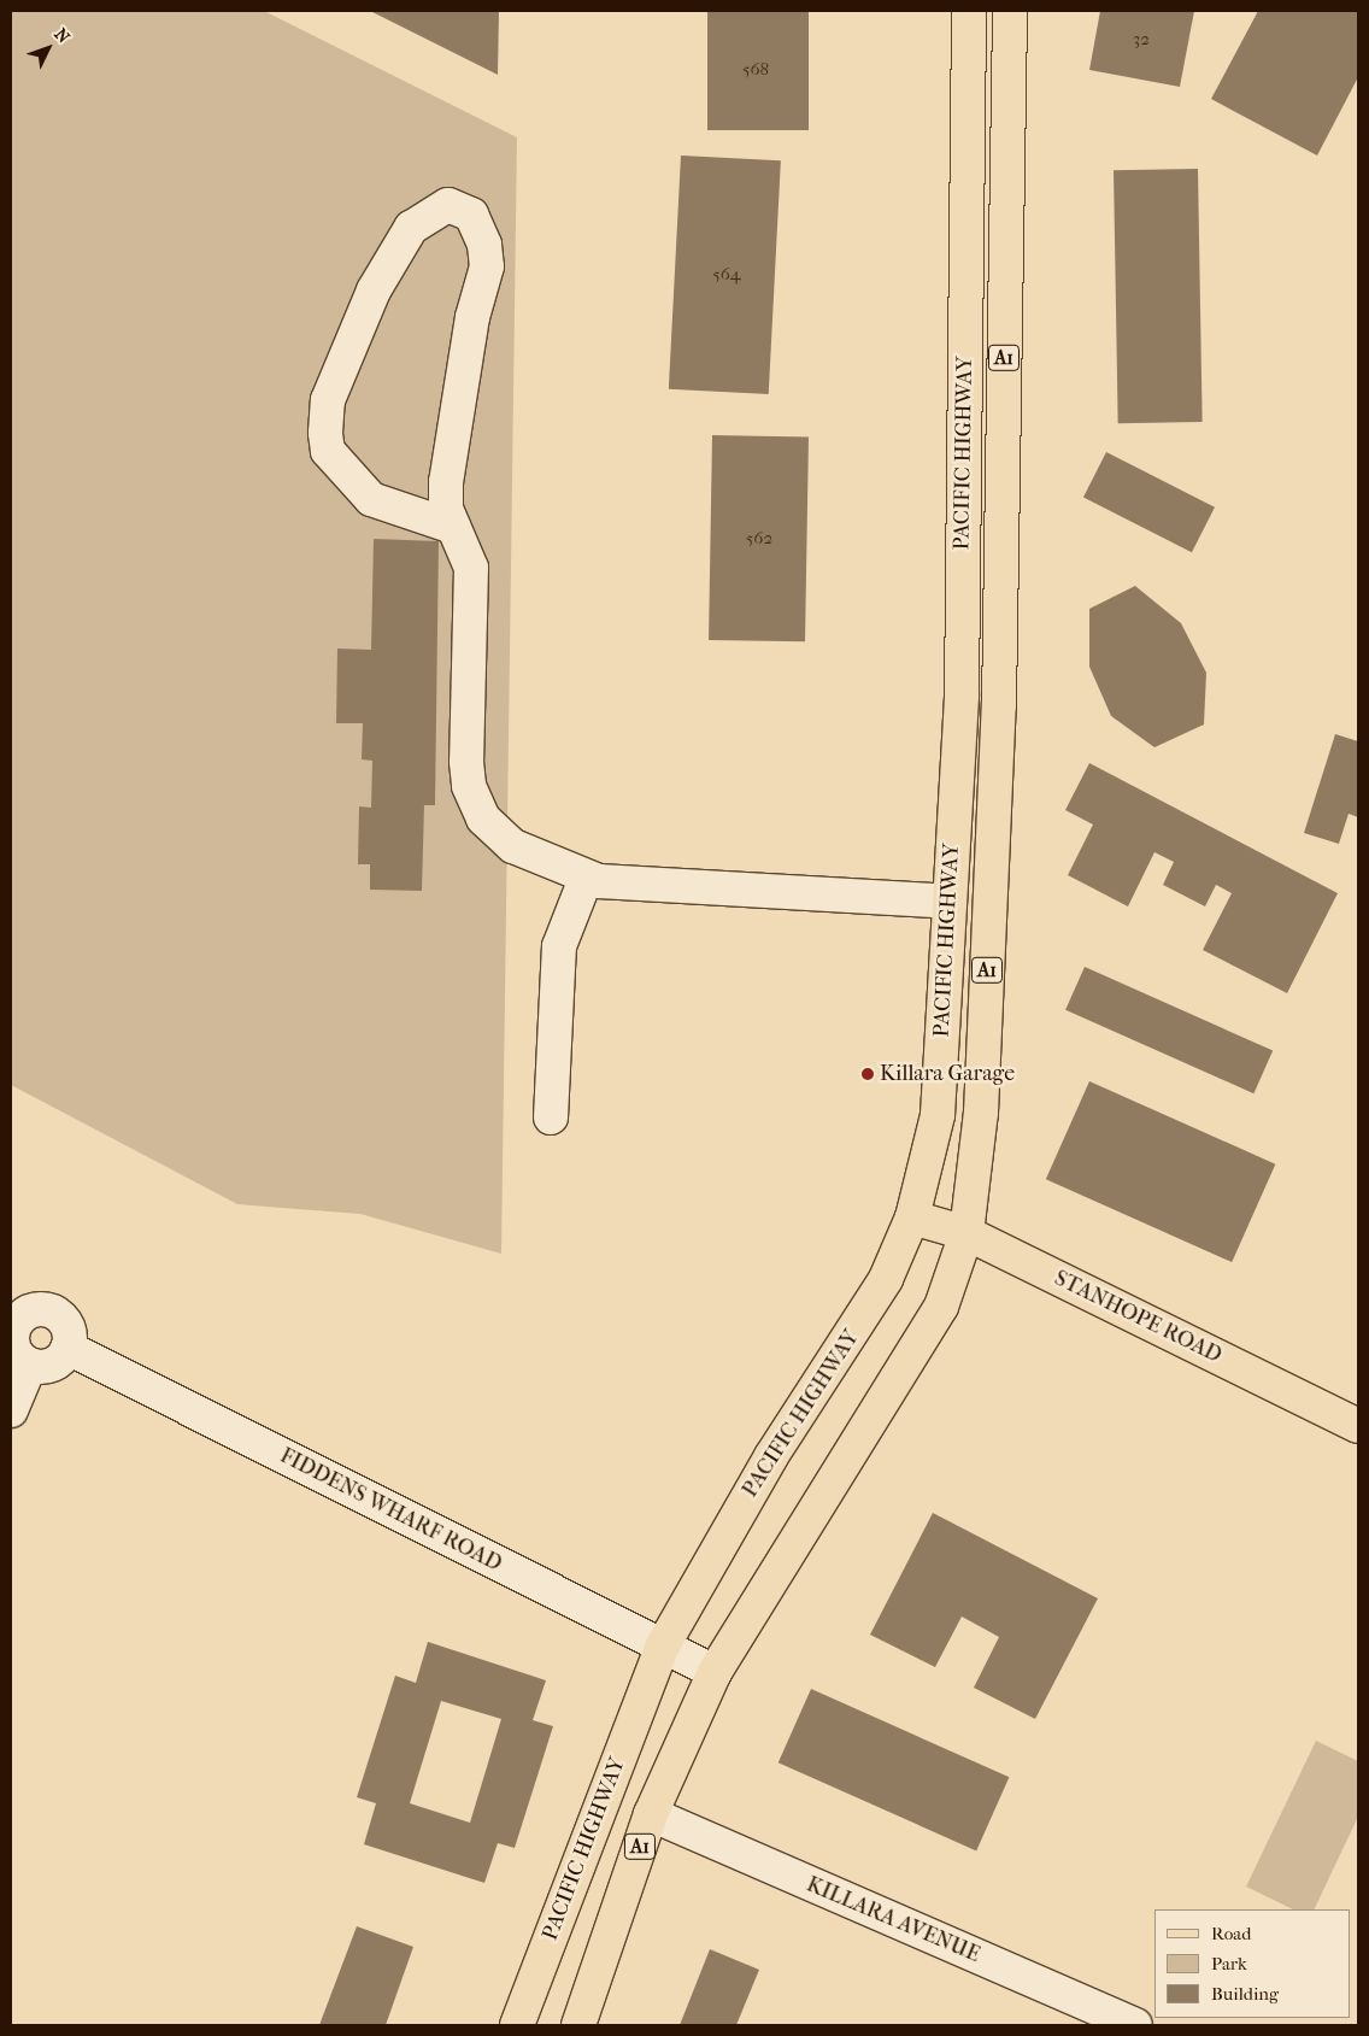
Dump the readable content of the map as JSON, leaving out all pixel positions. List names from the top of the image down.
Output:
{
  "streets": {
    "main road": ["A1", "PACIFIC HIGHWAY", "STANHOPE ROAD"],
    "street": ["FIDDENS WHARF ROAD", "KILLARA AVENUE"]
  },
  "crossings": [
    ["PACIFIC HIGHWAY", "STANHOPE ROAD"],
    ["PACIFIC HIGHWAY", "FIDDENS WHARF ROAD"],
    ["PACIFIC HIGHWAY", "KILLARA AVENUE"]
  ],
  "places": ["Killara Garage"],
  "house_numbers": [
    "32",
    "568",
    "564",
    "562"
  ],
  "legend": ["Road", "Park", "Building"],
  "north": "top right"
}
